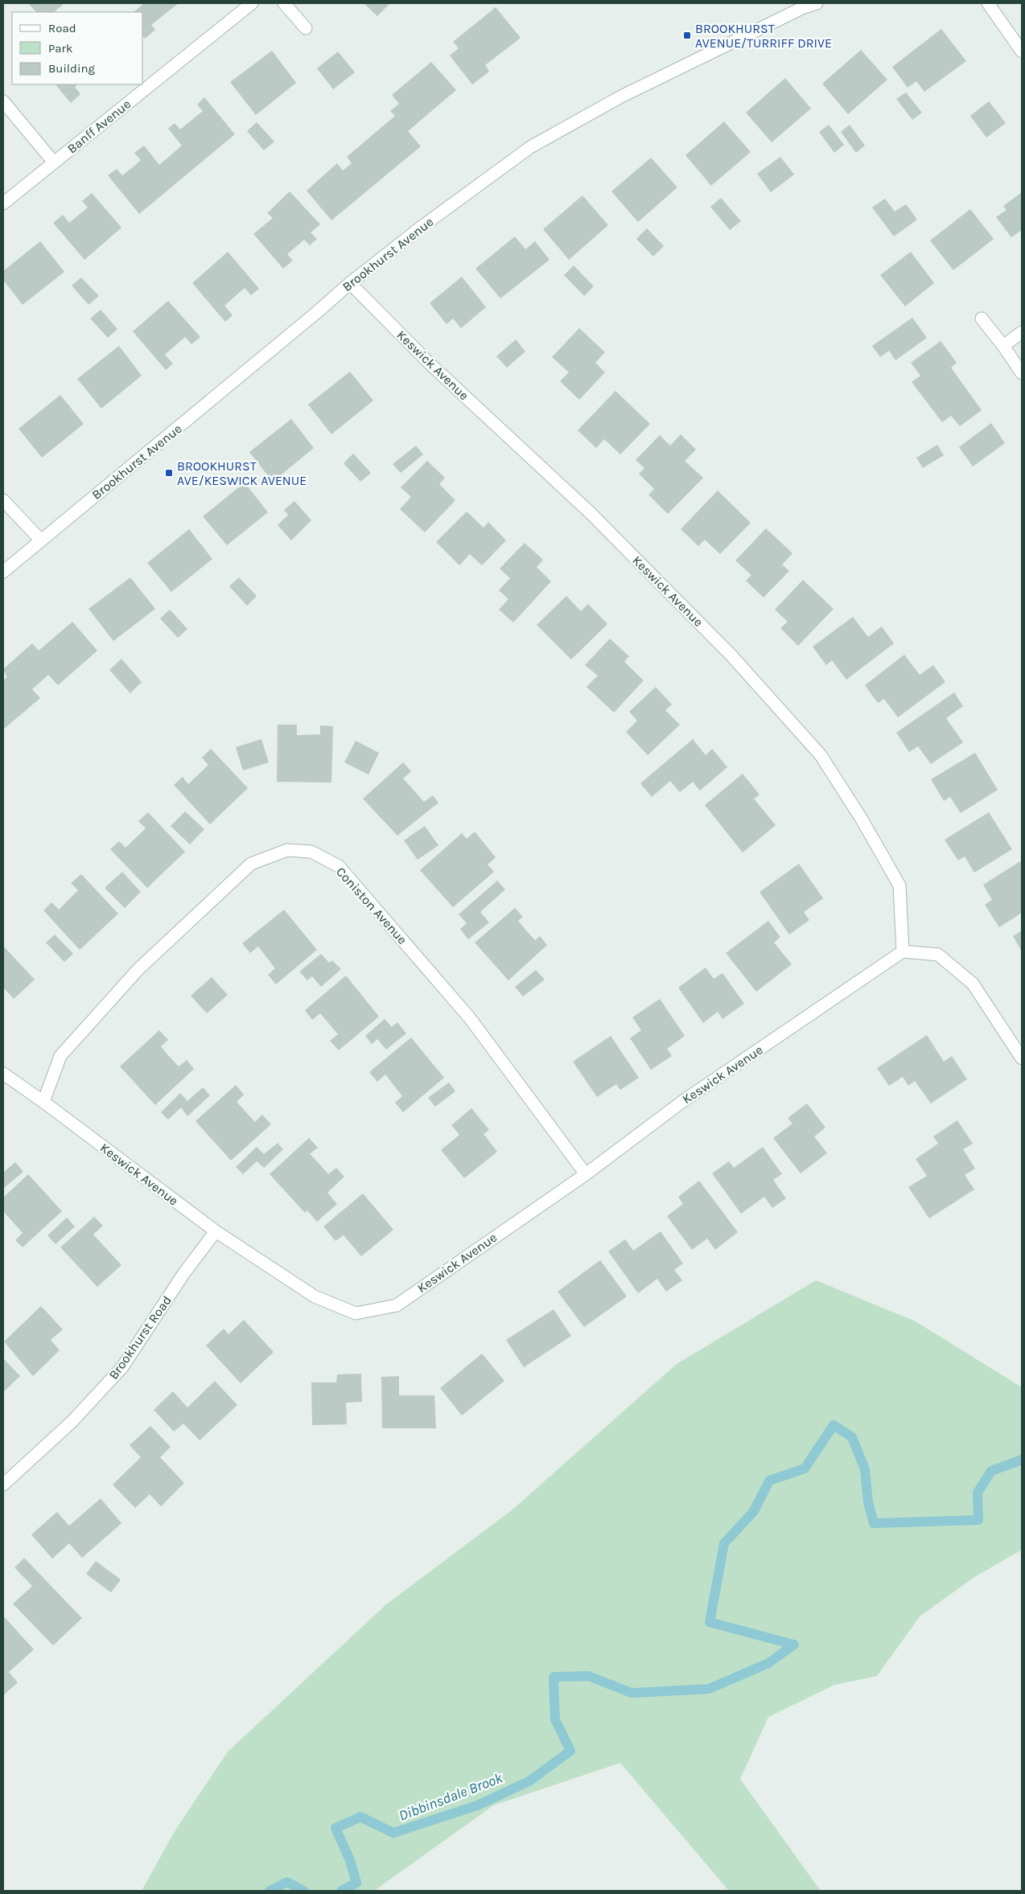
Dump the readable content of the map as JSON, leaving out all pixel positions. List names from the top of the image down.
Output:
{
  "streets": {
    "street": [
      "Banff Avenue",
      "Brookhurst Avenue",
      "Keswick Avenue",
      "Coniston Avenue",
      "Brookhurst Road"
    ]
  },
  "crossings": [
    ["Brookhurst Avenue", "Keswick Avenue"],
    ["Keswick Avenue", "Coniston Avenue"],
    ["Keswick Avenue", "Brookhurst Road"]
  ],
  "water": ["Dibbinsdale Brook"],
  "places": {
    "transit": ["BROOKHURST AVENUE/TURRIFF DRIVE", "BROOKHURST AVE/KESWICK AVENUE"]
  },
  "legend": ["Road", "Park", "Building"]
}
